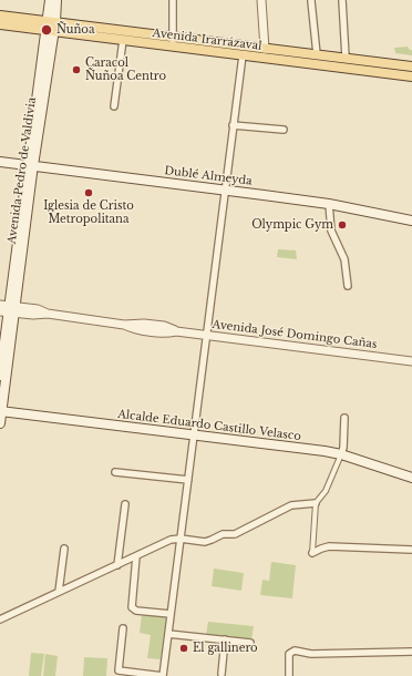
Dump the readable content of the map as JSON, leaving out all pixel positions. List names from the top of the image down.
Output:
{
  "streets": {
    "main road": [
      "Avenida Irarrázaval",
      "Avenida Pedro de Valdivia",
      "Dublé Almeyda",
      "Alcalde Eduardo Castillo Velasco"
    ],
    "street": ["Avenida José Domingo Cañas"]
  },
  "crossings": [
    ["Avenida Irarrázaval", "Avenida Pedro de Valdivia"],
    ["Avenida Pedro de Valdivia", "Dublé Almeyda"],
    ["Avenida Pedro de Valdivia", "Avenida José Domingo Cañas"],
    ["Avenida Pedro de Valdivia", "Alcalde Eduardo Castillo Velasco"]
  ],
  "places": [
    "Ñuñoa",
    "Caracol Ñuñoa Centro",
    "Iglesia de Cristo Metropolitana",
    "Olympic Gym",
    "El gallinero"
  ]
}
